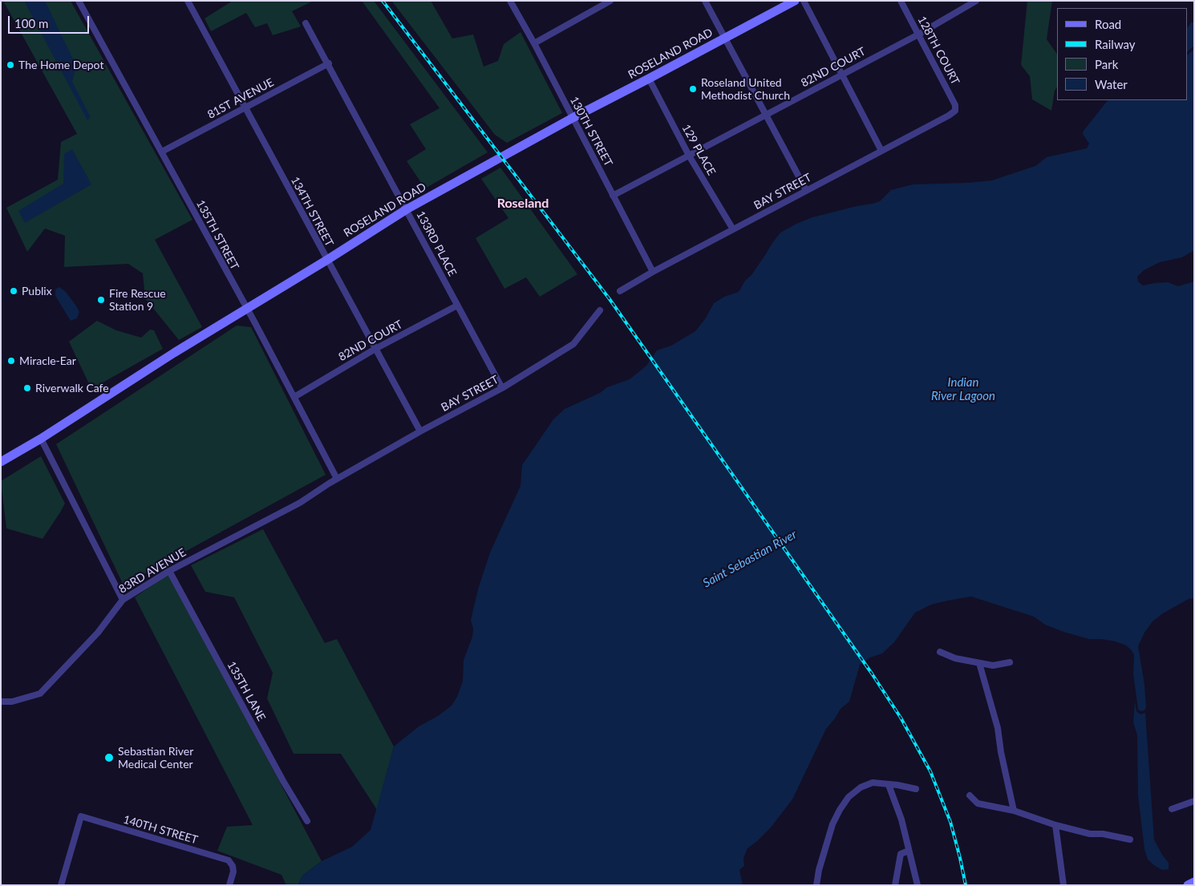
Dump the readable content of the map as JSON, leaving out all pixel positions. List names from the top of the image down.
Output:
{
  "streets": {
    "main road": ["ROSELAND ROAD"],
    "street": [
      "128TH COURT",
      "82ND COURT",
      "81ST AVENUE",
      "130TH STREET",
      "129 PLACE",
      "BAY STREET",
      "134TH STREET",
      "135TH STREET",
      "133RD PLACE",
      "83RD AVENUE",
      "135TH LANE",
      "140TH STREET"
    ]
  },
  "crossings": [
    ["128TH COURT", "82ND COURT"],
    ["128TH COURT", "BAY STREET"],
    ["ROSELAND ROAD", "130TH STREET"],
    ["ROSELAND ROAD", "129 PLACE"],
    ["ROSELAND ROAD", "134TH STREET"],
    ["ROSELAND ROAD", "135TH STREET"],
    ["ROSELAND ROAD", "133RD PLACE"],
    ["82ND COURT", "130TH STREET"],
    ["82ND COURT", "129 PLACE"],
    ["82ND COURT", "134TH STREET"],
    ["82ND COURT", "135TH STREET"],
    ["82ND COURT", "133RD PLACE"],
    ["81ST AVENUE", "134TH STREET"],
    ["81ST AVENUE", "135TH STREET"],
    ["81ST AVENUE", "133RD PLACE"],
    ["130TH STREET", "BAY STREET"],
    ["129 PLACE", "BAY STREET"],
    ["BAY STREET", "134TH STREET"],
    ["BAY STREET", "135TH STREET"],
    ["BAY STREET", "133RD PLACE"],
    ["BAY STREET", "83RD AVENUE"],
    ["135TH STREET", "83RD AVENUE"],
    ["83RD AVENUE", "135TH LANE"]
  ],
  "districts": ["Roseland"],
  "water": ["Indian River Lagoon", "Saint Sebastian River"],
  "places": [
    "The Home Depot",
    "Roseland United Methodist Church",
    "Publix",
    "Fire Rescue Station 9",
    "Miracle-Ear",
    "Riverwalk Cafe",
    "Sebastian River Medical Center"
  ],
  "legend": [
    "Road",
    "Railway",
    "Park",
    "Water"
  ],
  "scale_bar": "100 m"
}
